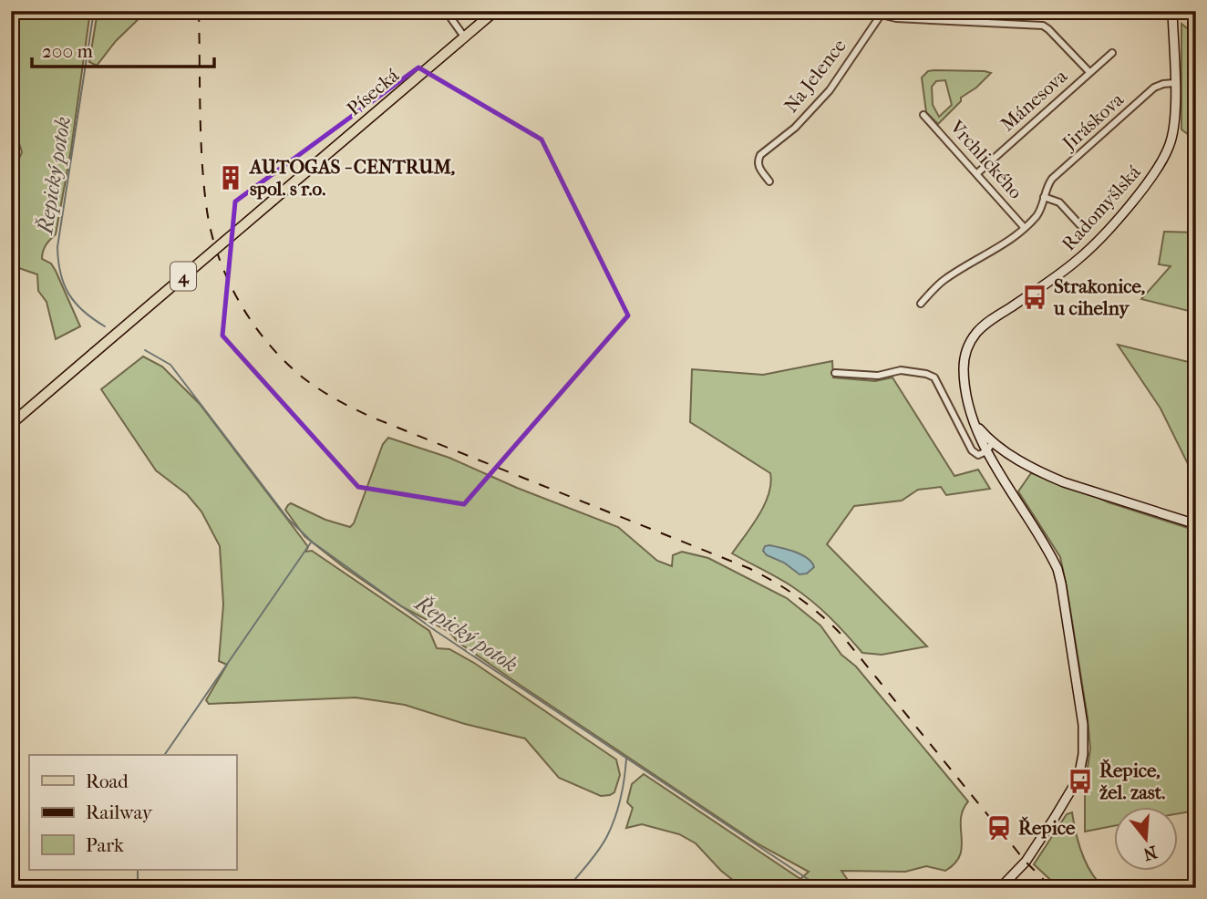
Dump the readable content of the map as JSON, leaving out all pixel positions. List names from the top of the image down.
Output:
{
  "streets": {
    "main road": ["Písecká", "Radomyšlská", "4"],
    "street": [
      "Na Jelence",
      "Mánesova",
      "Jiráskova",
      "Vrchlického"
    ]
  },
  "crossings": [
    ["Mánesova", "Vrchlického"],
    ["Jiráskova", "Vrchlického"],
    ["Jiráskova", "Radomyšlská"]
  ],
  "water": ["Řepický potok"],
  "places": {
    "building": ["AUTOGAS - CENTRUM, spol. s r.o."],
    "bus stop": ["Strakonice, u cihelny", "Řepice, žel. zast."],
    "station": ["Řepice"]
  },
  "legend": ["Road", "Railway", "Park"],
  "scale_bar": "200 m",
  "north": "bottom"
}
